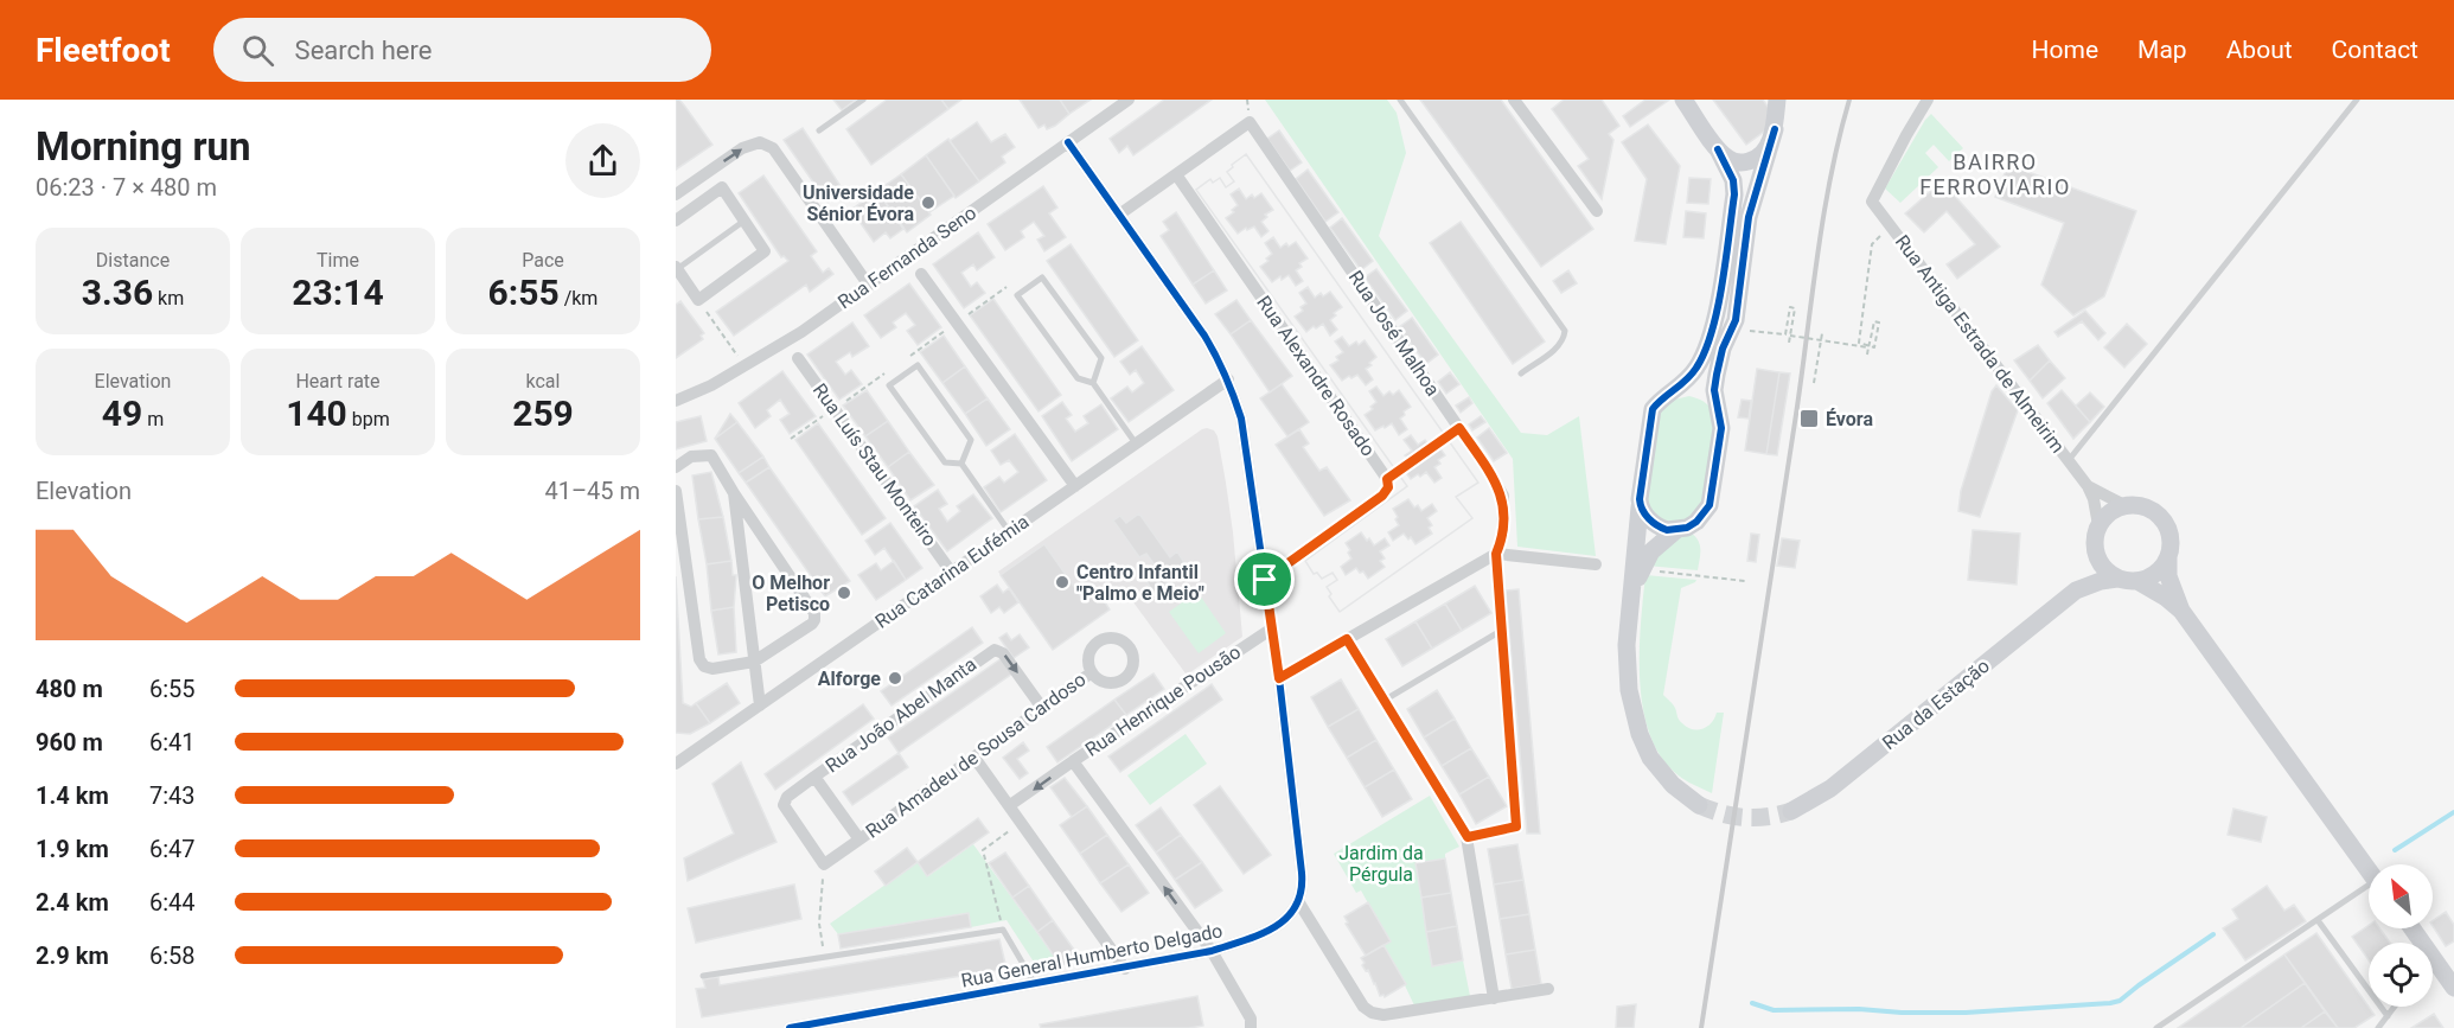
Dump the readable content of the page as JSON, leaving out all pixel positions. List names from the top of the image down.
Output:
{
  "streets": {
    "street": [
      "Rua Fernanda Seno",
      "Rua José Malhoa",
      "Rua Antiga Estrada de Almeirim",
      "Rua Alexandre Rosado",
      "Rua Luís Stau Monteiro",
      "Rua Catarina Eufémia",
      "Rua Henrique Pousão",
      "Rua da Estação",
      "Rua João Abel Manta",
      "Rua Amadeu de Sousa Cardoso",
      "Rua General Humberto Delgado"
    ]
  },
  "crossings": [
    ["Rua José Malhoa", "Rua Alexandre Rosado"],
    ["Rua Antiga Estrada de Almeirim", "Rua da Estação"],
    ["Rua Luís Stau Monteiro", "Rua Catarina Eufémia"],
    ["Rua Henrique Pousão", "Rua General Humberto Delgado"],
    ["Rua João Abel Manta", "Rua Amadeu de Sousa Cardoso"]
  ],
  "one_way": ["Rua João Abel Manta"],
  "districts": ["BAIRRO FERROVIARIO"],
  "parks": ["Jardim da Pérgula"],
  "places": {
    "other": [
      "Universidade Sénior Évora",
      "Centro Infantil \"Palmo e Meio\"",
      "O Melhor Petisco",
      "Alforge"
    ],
    "transit": ["Évora"]
  },
  "north": "top left",
  "page": {
    "header": "Fleetfoot",
    "search": "Search here",
    "nav": [
      "Home",
      "Map",
      "About",
      "Contact"
    ],
    "heading": ["Morning run", "06:23 · 7 × 480 m"],
    "stats": [
      ["Distance", "3.36 km"],
      ["Time", "23:14"],
      ["Pace", "6:55 /km"],
      ["Elevation", "49 m"],
      ["Heart rate", "140 bpm"],
      ["kcal", "259"]
    ],
    "chart": ["Elevation", "41–45 m"],
    "list": [
      {
        "name": "480 m",
        "note": "6:55"
      },
      {
        "name": "960 m",
        "note": "6:41"
      },
      {
        "name": "1.4 km",
        "note": "7:43"
      },
      {
        "name": "1.9 km",
        "note": "6:47"
      },
      {
        "name": "2.4 km",
        "note": "6:44"
      },
      {
        "name": "2.9 km",
        "note": "6:58"
      }
    ]
  }
}
